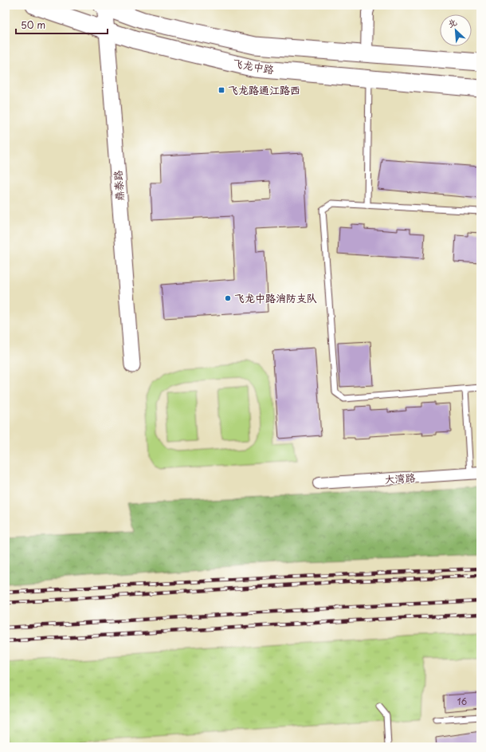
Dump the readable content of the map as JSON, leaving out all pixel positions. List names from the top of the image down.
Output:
{
  "streets": {
    "main road": ["飞龙中路"],
    "street": ["鼎泰路", "大湾路"]
  },
  "crossings": [
    ["飞龙中路", "鼎泰路"]
  ],
  "places": {
    "transit": ["飞龙路通江路西"],
    "other": ["飞龙中路消防支队"]
  },
  "house_numbers": ["16"],
  "scale_bar": "50 m",
  "north": "top left"
}
